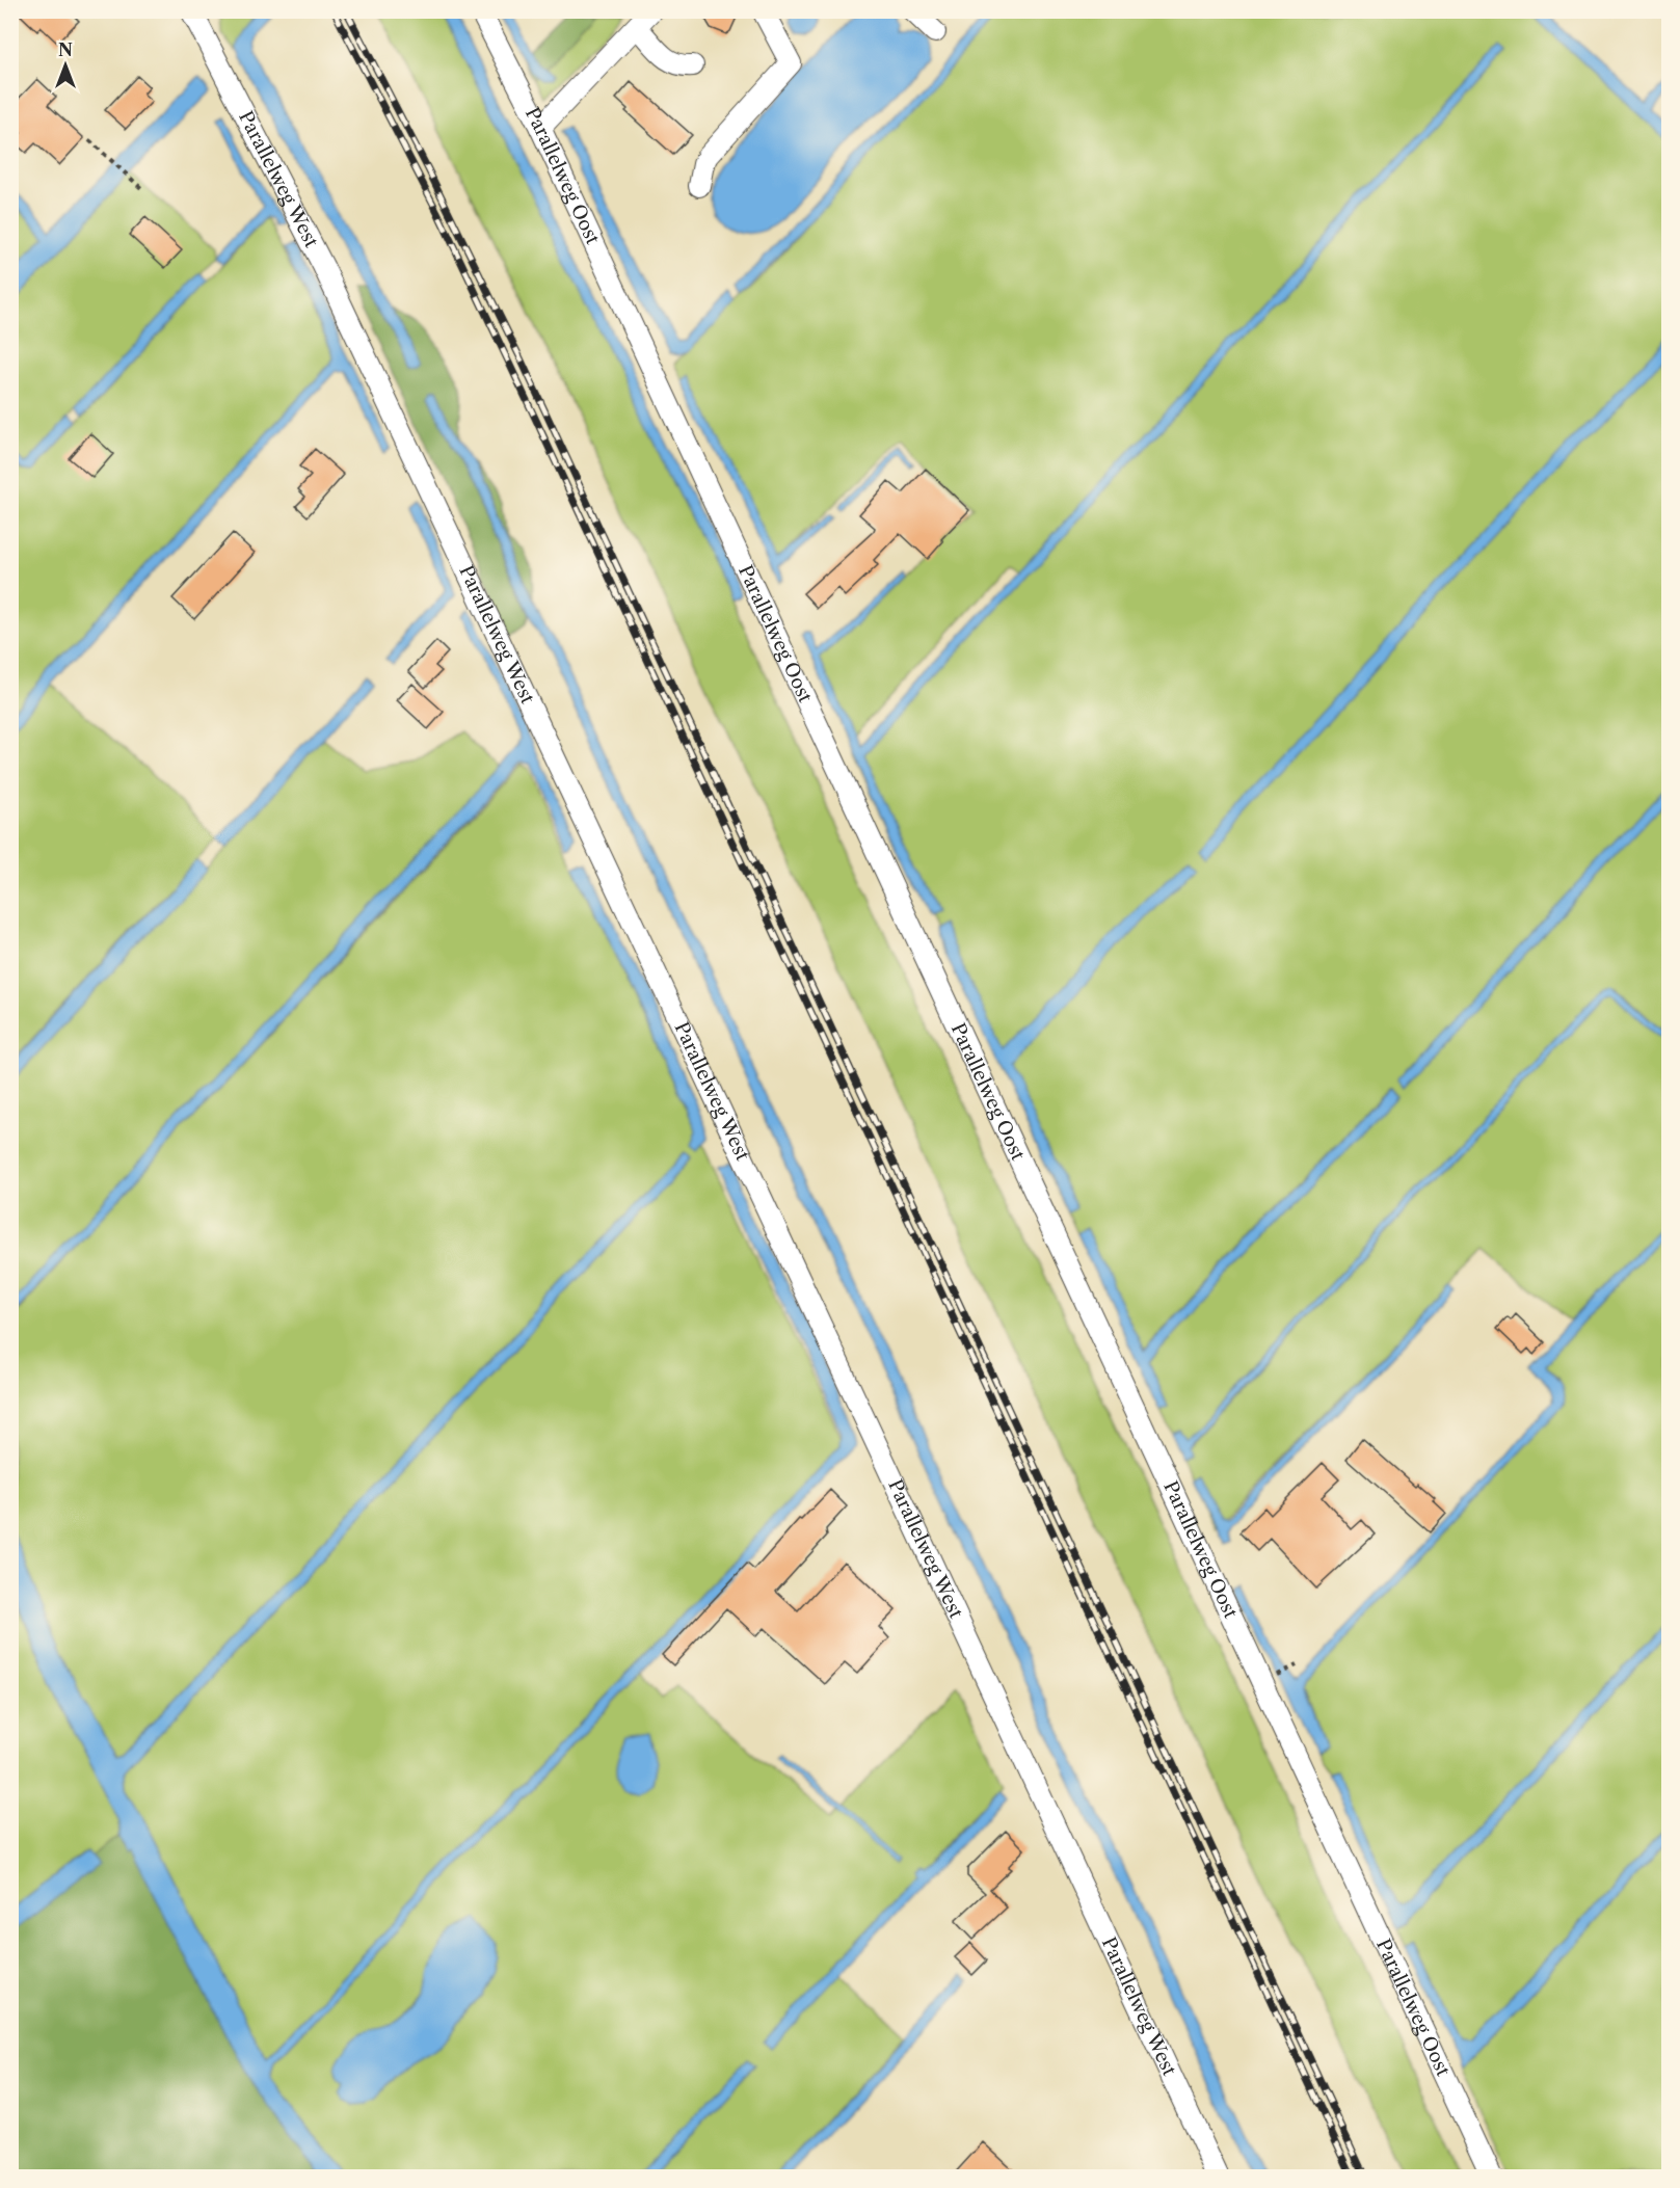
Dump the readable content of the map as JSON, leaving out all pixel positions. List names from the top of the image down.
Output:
{
  "streets": {
    "street": ["Parallelweg Oost", "Parallelweg West"]
  },
  "north": "top"
}
